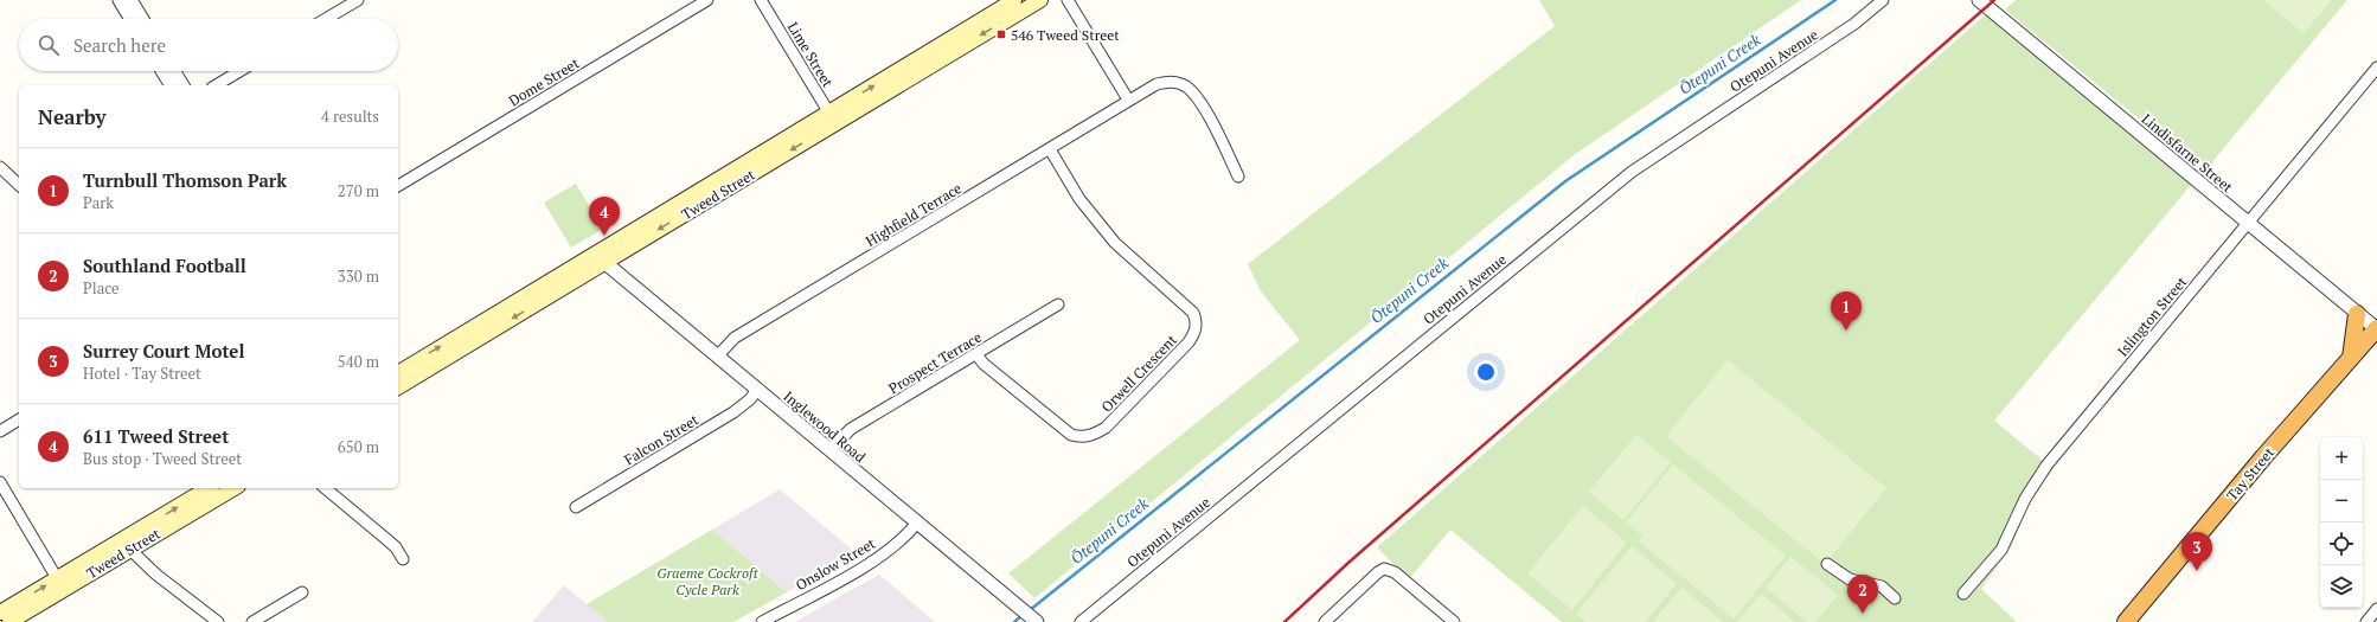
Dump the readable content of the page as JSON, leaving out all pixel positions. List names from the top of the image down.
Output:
{
  "streets": {
    "highway": ["Tay Street"],
    "main road": ["Tweed Street"],
    "street": [
      "Lime Street",
      "Otepuni Avenue",
      "Dome Street",
      "Lindisfarne Street",
      "Highfield Terrace",
      "Islington Street",
      "Prospect Terrace",
      "Orwell Crescent",
      "Inglewood Road",
      "Falcon Street",
      "Onslow Street"
    ]
  },
  "crossings": [
    ["Lime Street", "Tweed Street"],
    ["Lindisfarne Street", "Islington Street"],
    ["Lindisfarne Street", "Tay Street"],
    ["Tweed Street", "Inglewood Road"],
    ["Highfield Terrace", "Orwell Crescent"],
    ["Highfield Terrace", "Inglewood Road"],
    ["Prospect Terrace", "Orwell Crescent"],
    ["Prospect Terrace", "Inglewood Road"],
    ["Inglewood Road", "Falcon Street"],
    ["Inglewood Road", "Onslow Street"]
  ],
  "water": ["Ōtepuni Creek"],
  "parks": ["Graeme Cockroft Cycle Park"],
  "places": {
    "transit": ["546 Tweed Street"]
  },
  "page": {
    "search": "Search here",
    "heading": ["Nearby", "4 results"],
    "list": [
      {
        "mark": "1",
        "name": "Turnbull Thomson Park",
        "note": "Park",
        "value": "270 m"
      },
      {
        "mark": "2",
        "name": "Southland Football",
        "note": "Place",
        "value": "330 m"
      },
      {
        "mark": "3",
        "name": "Surrey Court Motel",
        "note": "Hotel · Tay Street",
        "value": "540 m"
      },
      {
        "mark": "4",
        "name": "611 Tweed Street",
        "note": "Bus stop · Tweed Street",
        "value": "650 m"
      }
    ],
    "pins": [
      "4",
      "1",
      "3",
      "2"
    ],
    "map_buttons": ["+", "−"]
  }
}
